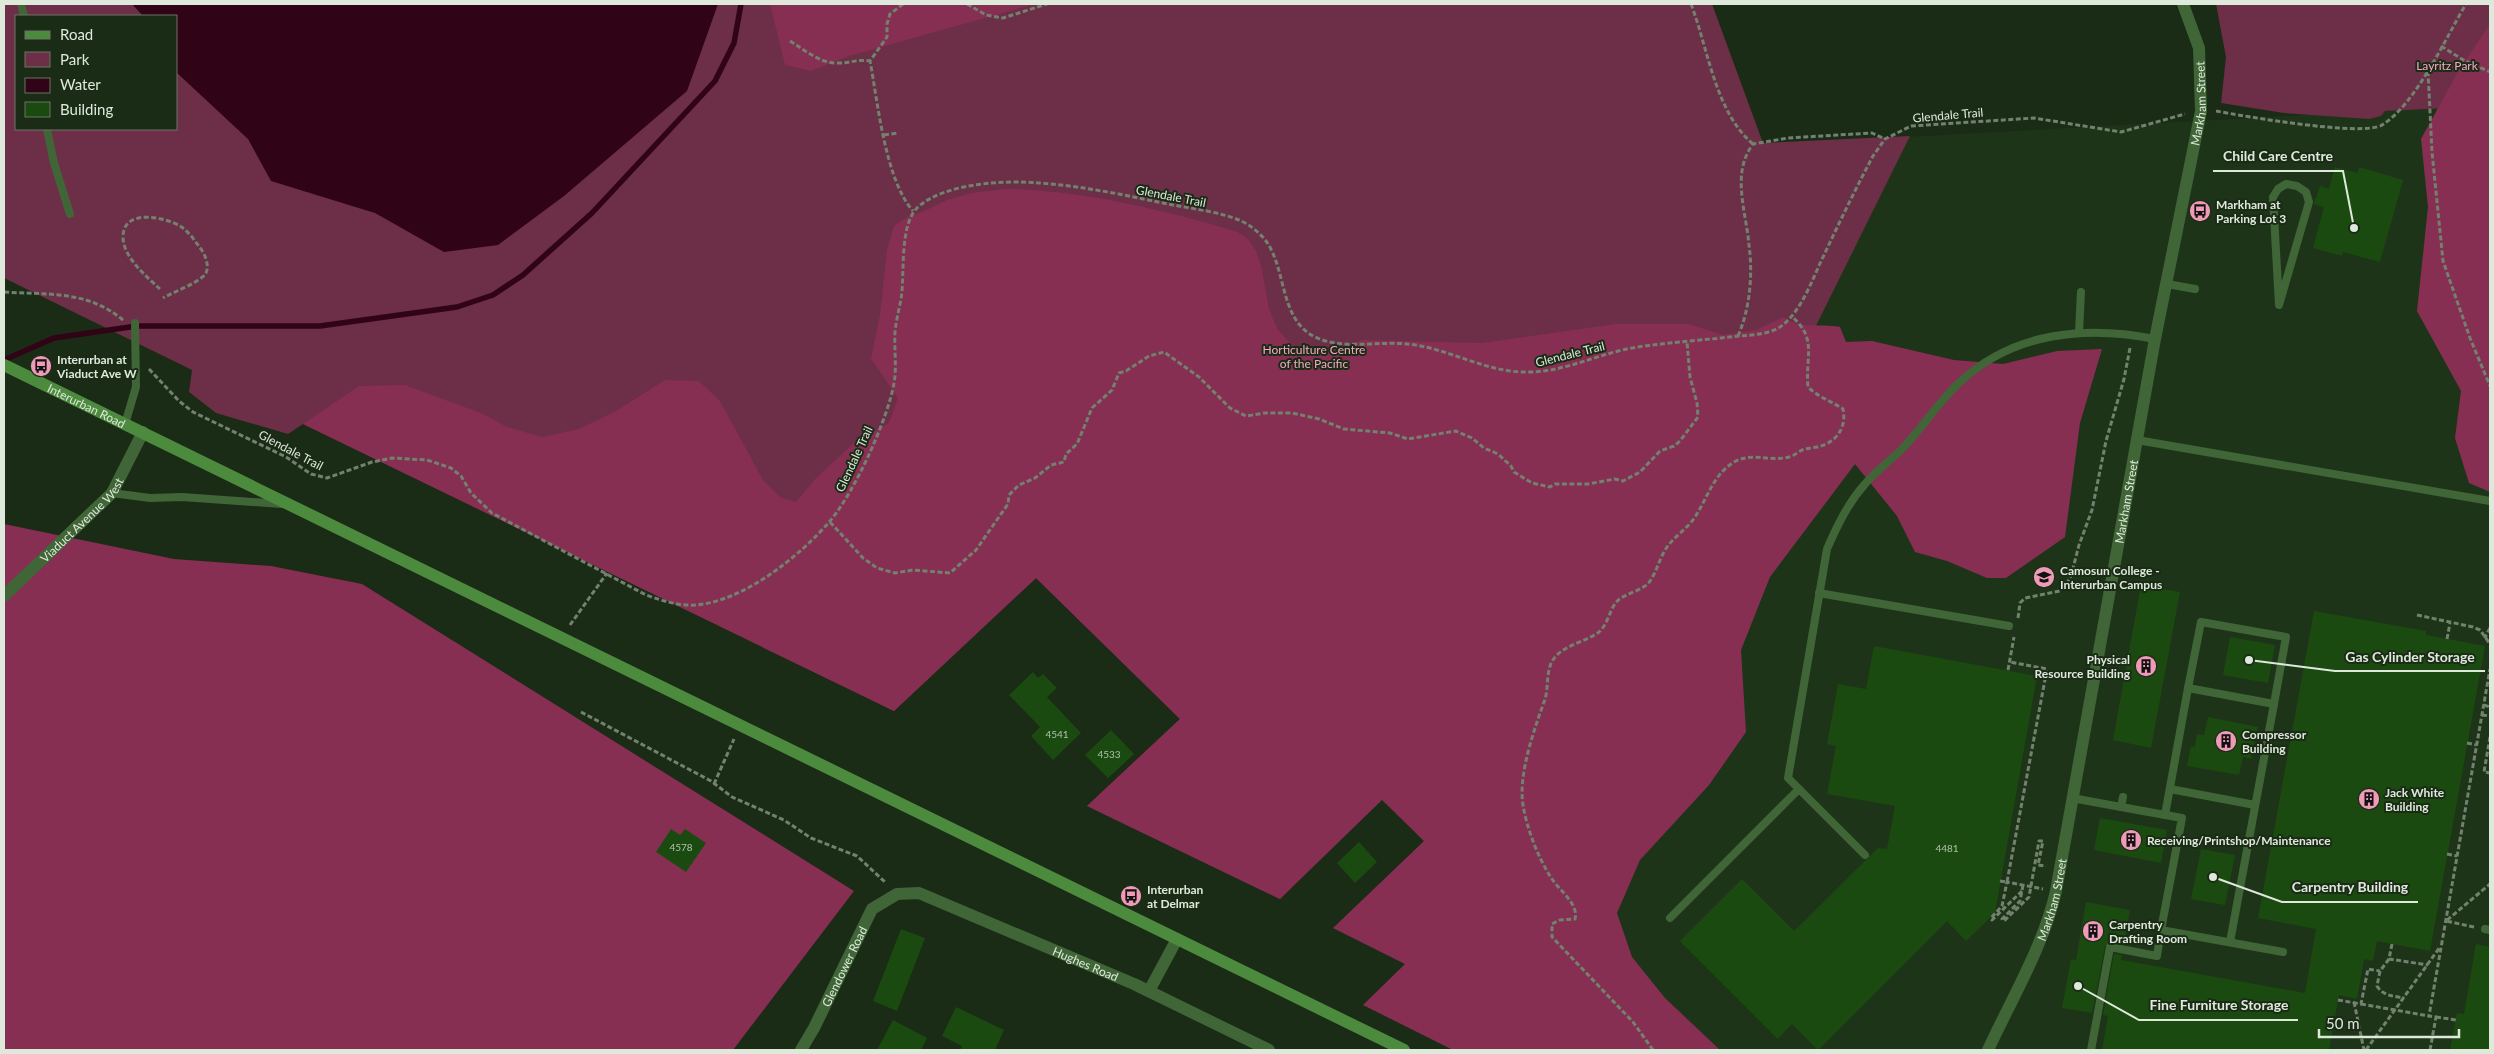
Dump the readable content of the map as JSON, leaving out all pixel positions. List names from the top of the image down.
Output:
{
  "streets": {
    "main road": ["Interurban Road"],
    "street": [
      "Markham Street",
      "Viaduct Avenue West",
      "Hughes Road",
      "Glendower Road"
    ],
    "path": ["Glendale Trail"]
  },
  "crossings": [
    ["Markham Street", "Glendale Trail"],
    ["Interurban Road", "Viaduct Avenue West"],
    ["Hughes Road", "Glendower Road"]
  ],
  "parks": ["Layritz Park", "Horticulture Centre of the Pacific"],
  "places": {
    "bus stop": ["Markham at Parking Lot 3", "Interurban at Viaduct Ave W", "Interurban at Delmar"],
    "other": [
      "Child Care Centre",
      "Gas Cylinder Storage",
      "Carpentry Building",
      "Fine Furniture Storage"
    ],
    "school or university": ["Camosun College - Interurban Campus"],
    "building": [
      "Physical Resource Building",
      "Compressor Building",
      "Jack White Building",
      "Receiving/Printshop/Maintenance",
      "Carpentry Drafting Room"
    ]
  },
  "house_numbers": [
    "4541",
    "4533",
    "4578",
    "4481"
  ],
  "legend": [
    "Road",
    "Park",
    "Water",
    "Building"
  ],
  "scale_bar": "50 m"
}
